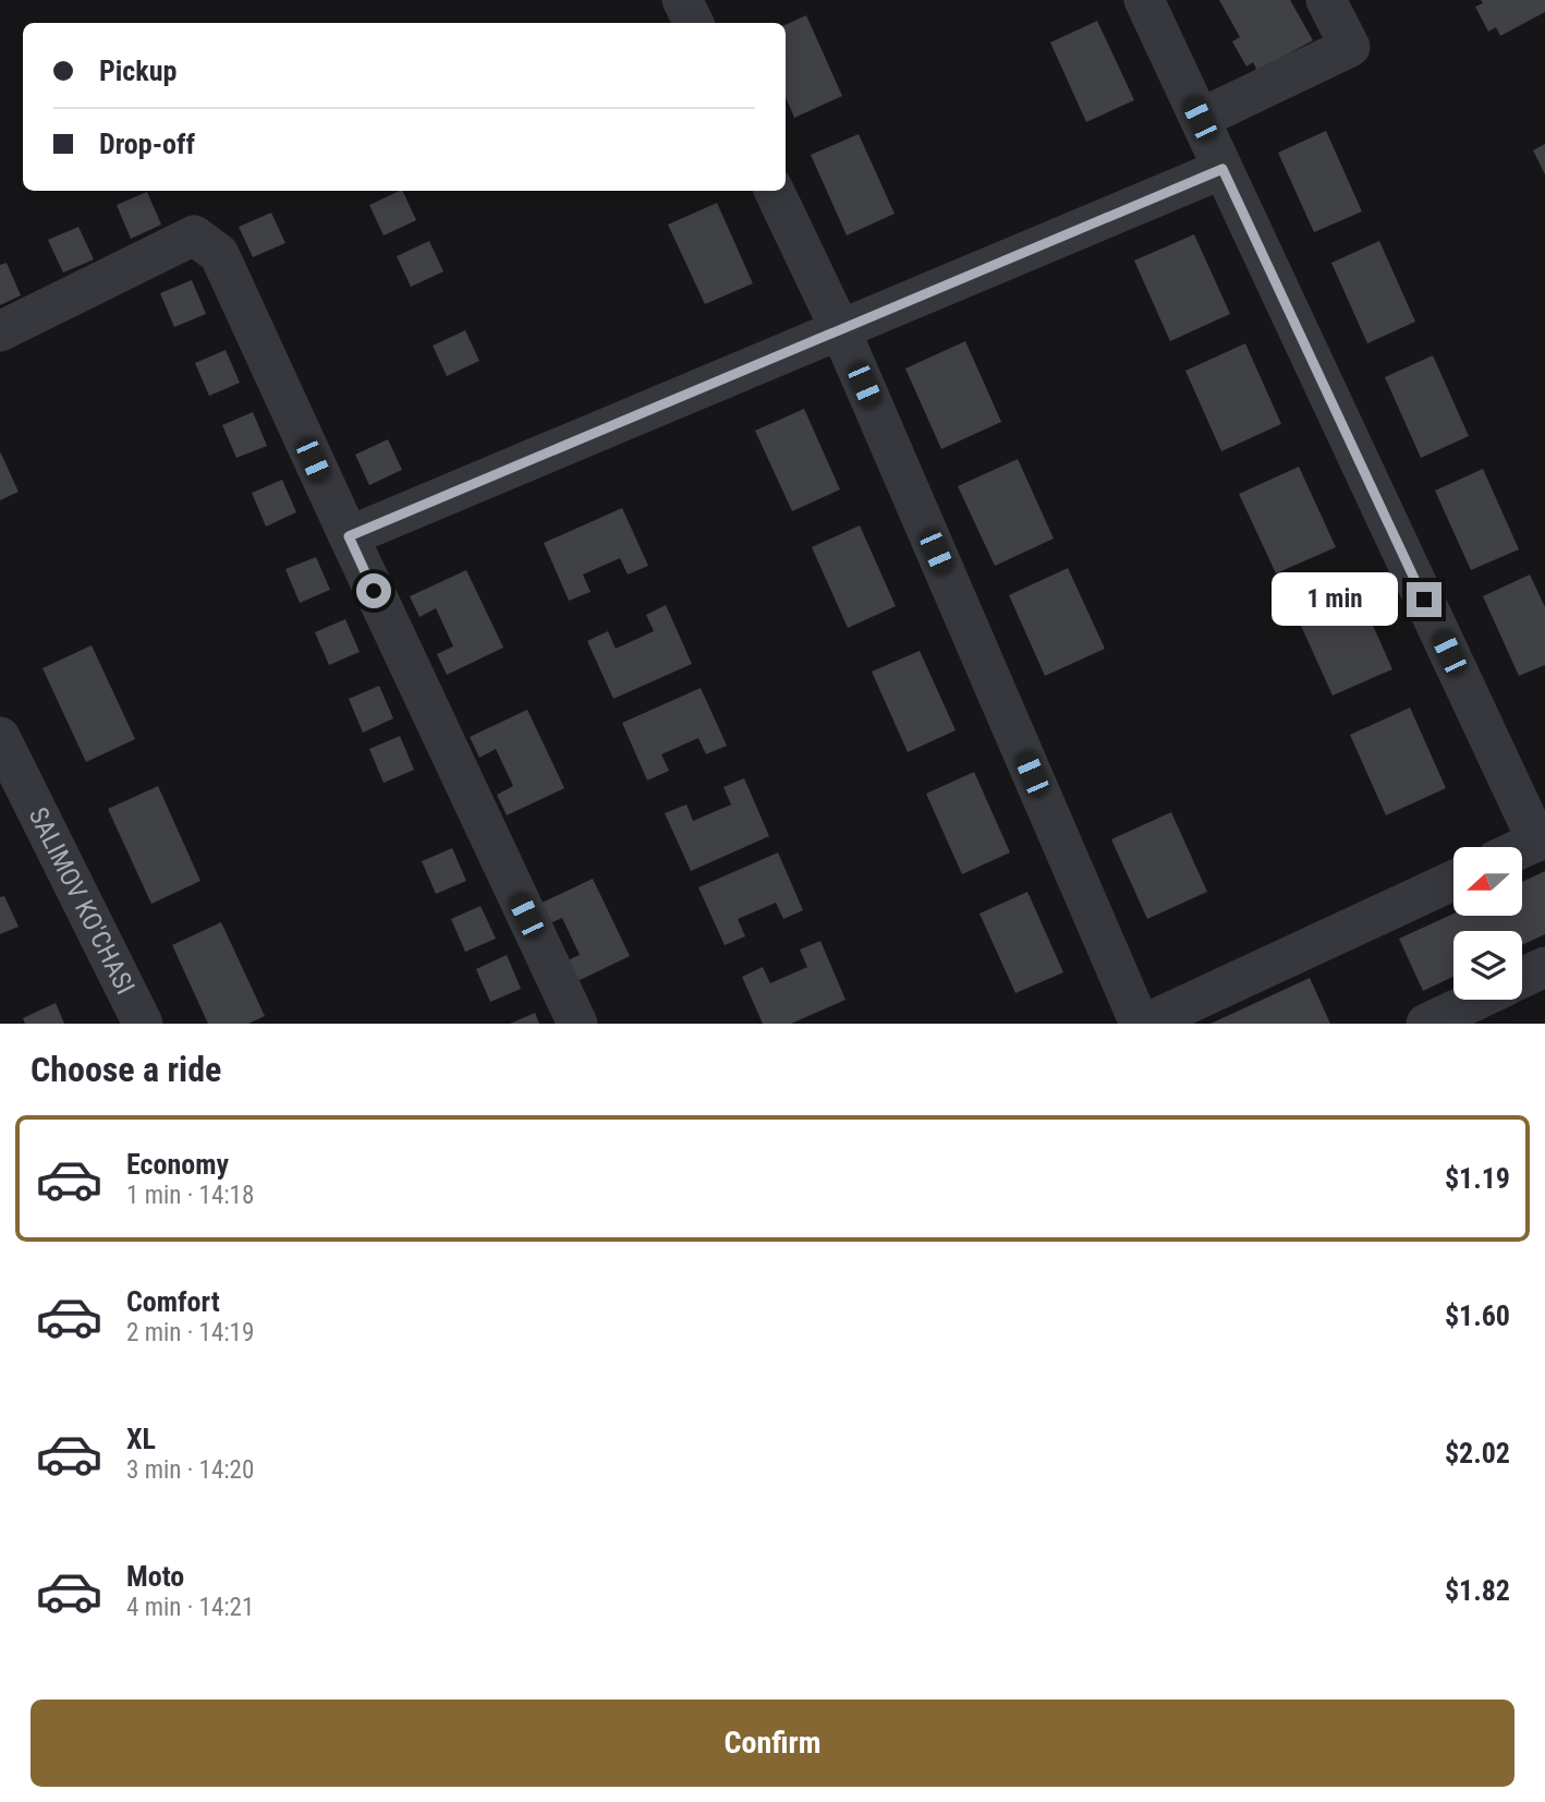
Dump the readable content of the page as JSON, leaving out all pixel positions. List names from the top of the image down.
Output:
{
  "streets": {
    "street": ["SALIMOV KO'CHASI"]
  },
  "north": "left",
  "page": {
    "banner": ["Pickup", "Drop-off"],
    "bubble": "1 min",
    "heading": "Choose a ride",
    "list": [
      {
        "name": "Economy",
        "note": "1 min · 14:18",
        "value": "$1.19"
      },
      {
        "name": "Comfort",
        "note": "2 min · 14:19",
        "value": "$1.60"
      },
      {
        "name": "XL",
        "note": "3 min · 14:20",
        "value": "$2.02"
      },
      {
        "name": "Moto",
        "note": "4 min · 14:21",
        "value": "$1.82"
      }
    ],
    "buttons": "Confirm"
  }
}
